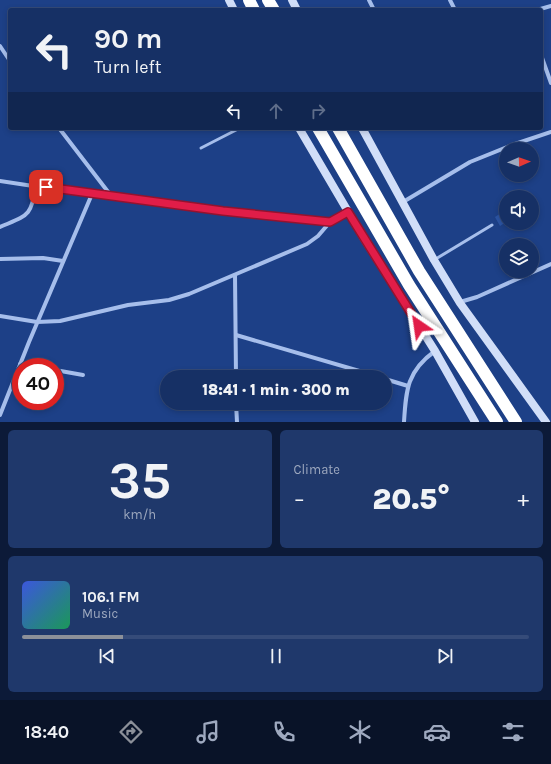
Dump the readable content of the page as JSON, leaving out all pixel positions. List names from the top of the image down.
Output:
{
  "north": "right",
  "page": {
    "turn": ["90 m", "Turn left"],
    "limit": "40",
    "trip": "18:41 · 1 min · 300 m",
    "tile": [
      ["35", "km/h"],
      "Climate"
    ],
    "heat": ["−", "20.5°", "+"],
    "song": ["106.1 FM", "Music"],
    "tabs": "18:40"
  }
}
